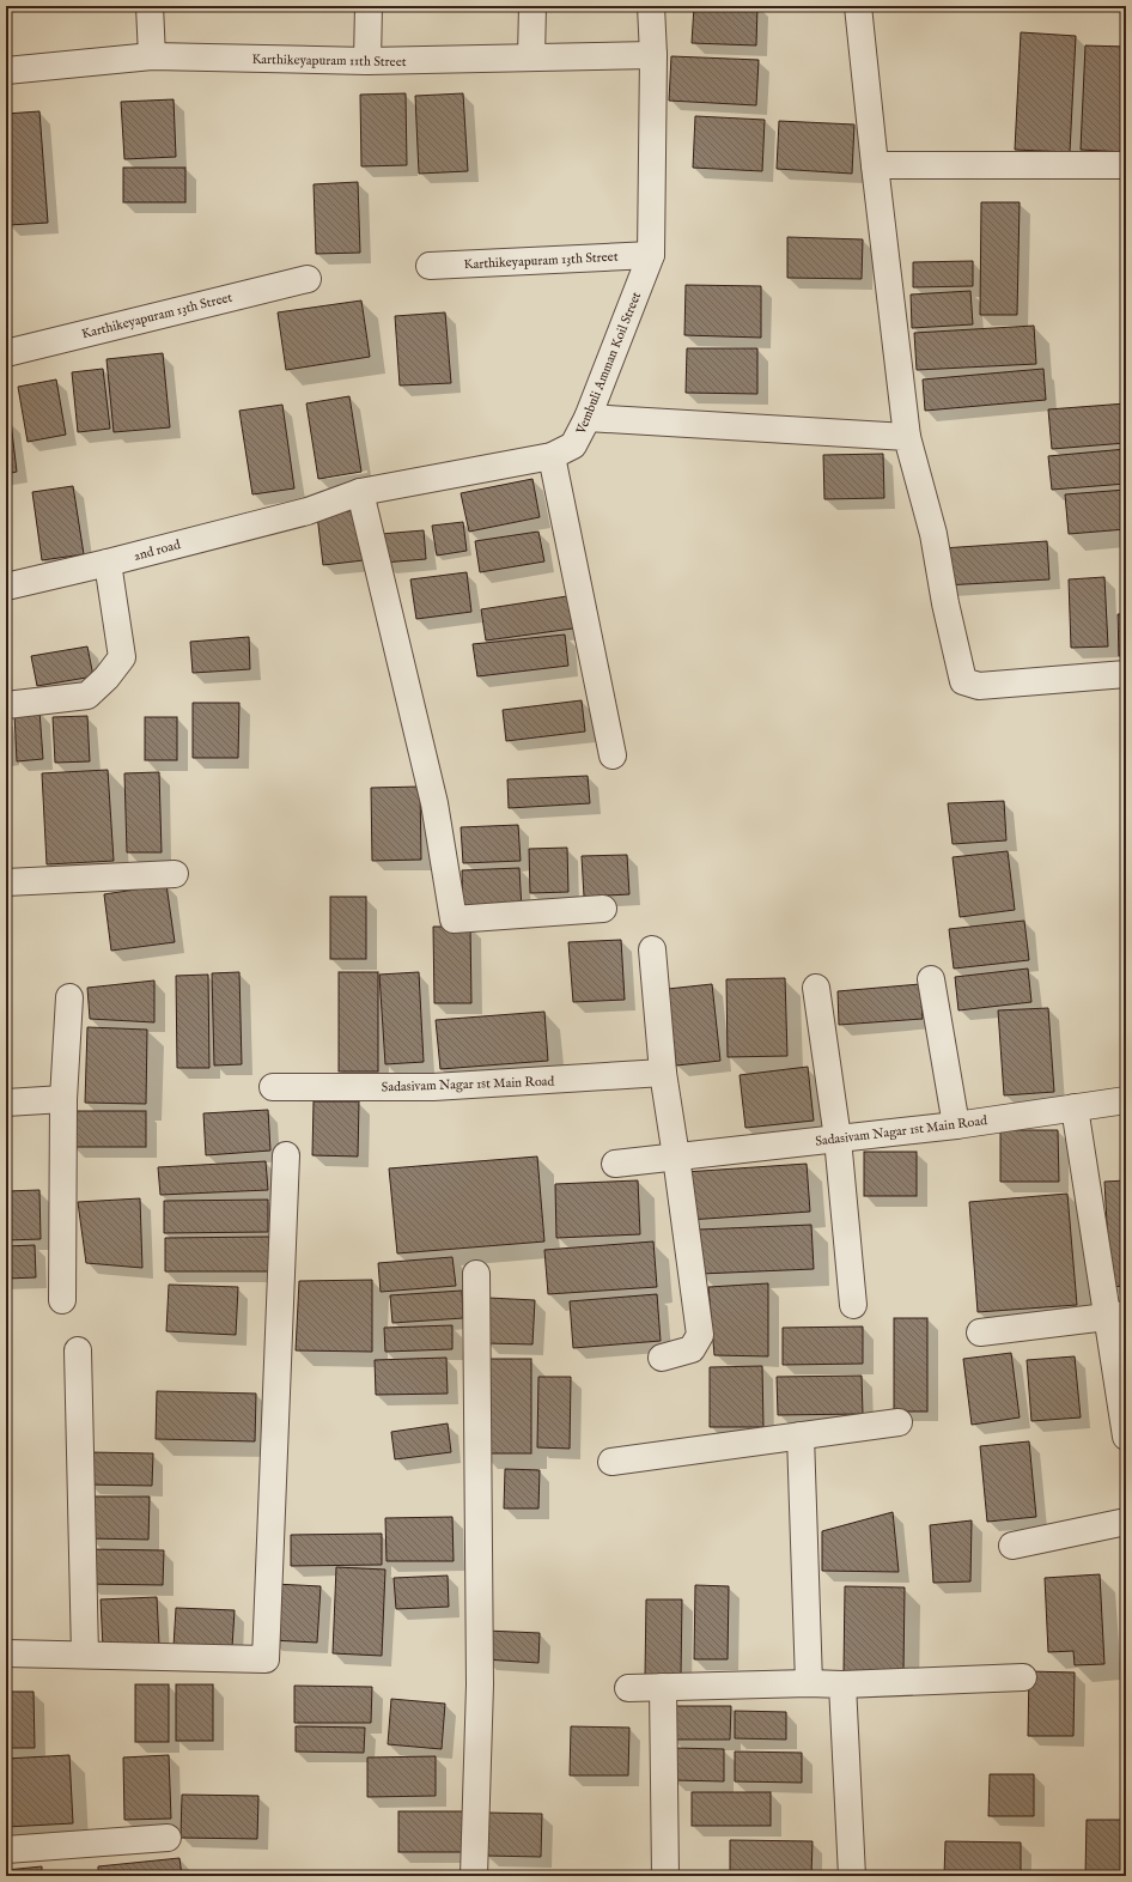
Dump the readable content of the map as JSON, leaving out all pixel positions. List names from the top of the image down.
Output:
{
  "streets": {
    "street": [
      "Karthikeyapuram 11th Street",
      "Karthikeyapuram 13th Street",
      "Vembuli Amman Koil Street",
      "2nd road",
      "Sadasivam Nagar 1st Main Road"
    ]
  },
  "crossings": [
    ["Karthikeyapuram 11th Street", "Vembuli Amman Koil Street"],
    ["Karthikeyapuram 13th Street", "Vembuli Amman Koil Street"],
    ["Vembuli Amman Koil Street", "2nd road"]
  ]
}
